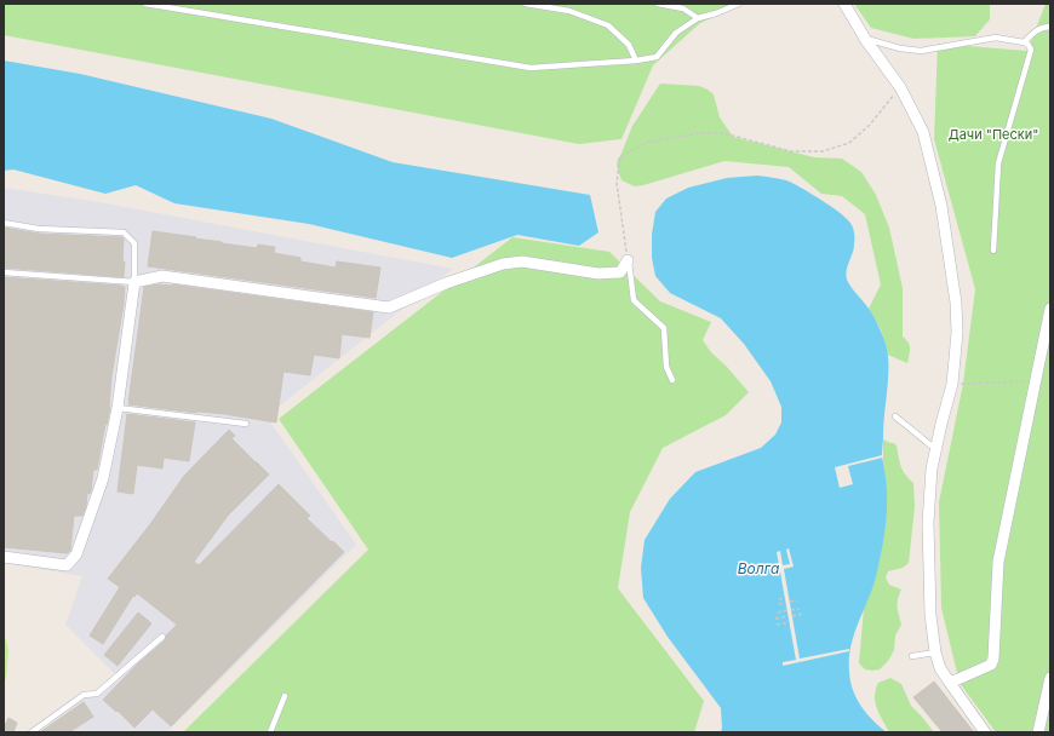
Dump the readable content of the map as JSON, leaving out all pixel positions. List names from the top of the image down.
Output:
{
  "water": ["Волга"],
  "parks": ["Дачи \"Пески\""]
}
